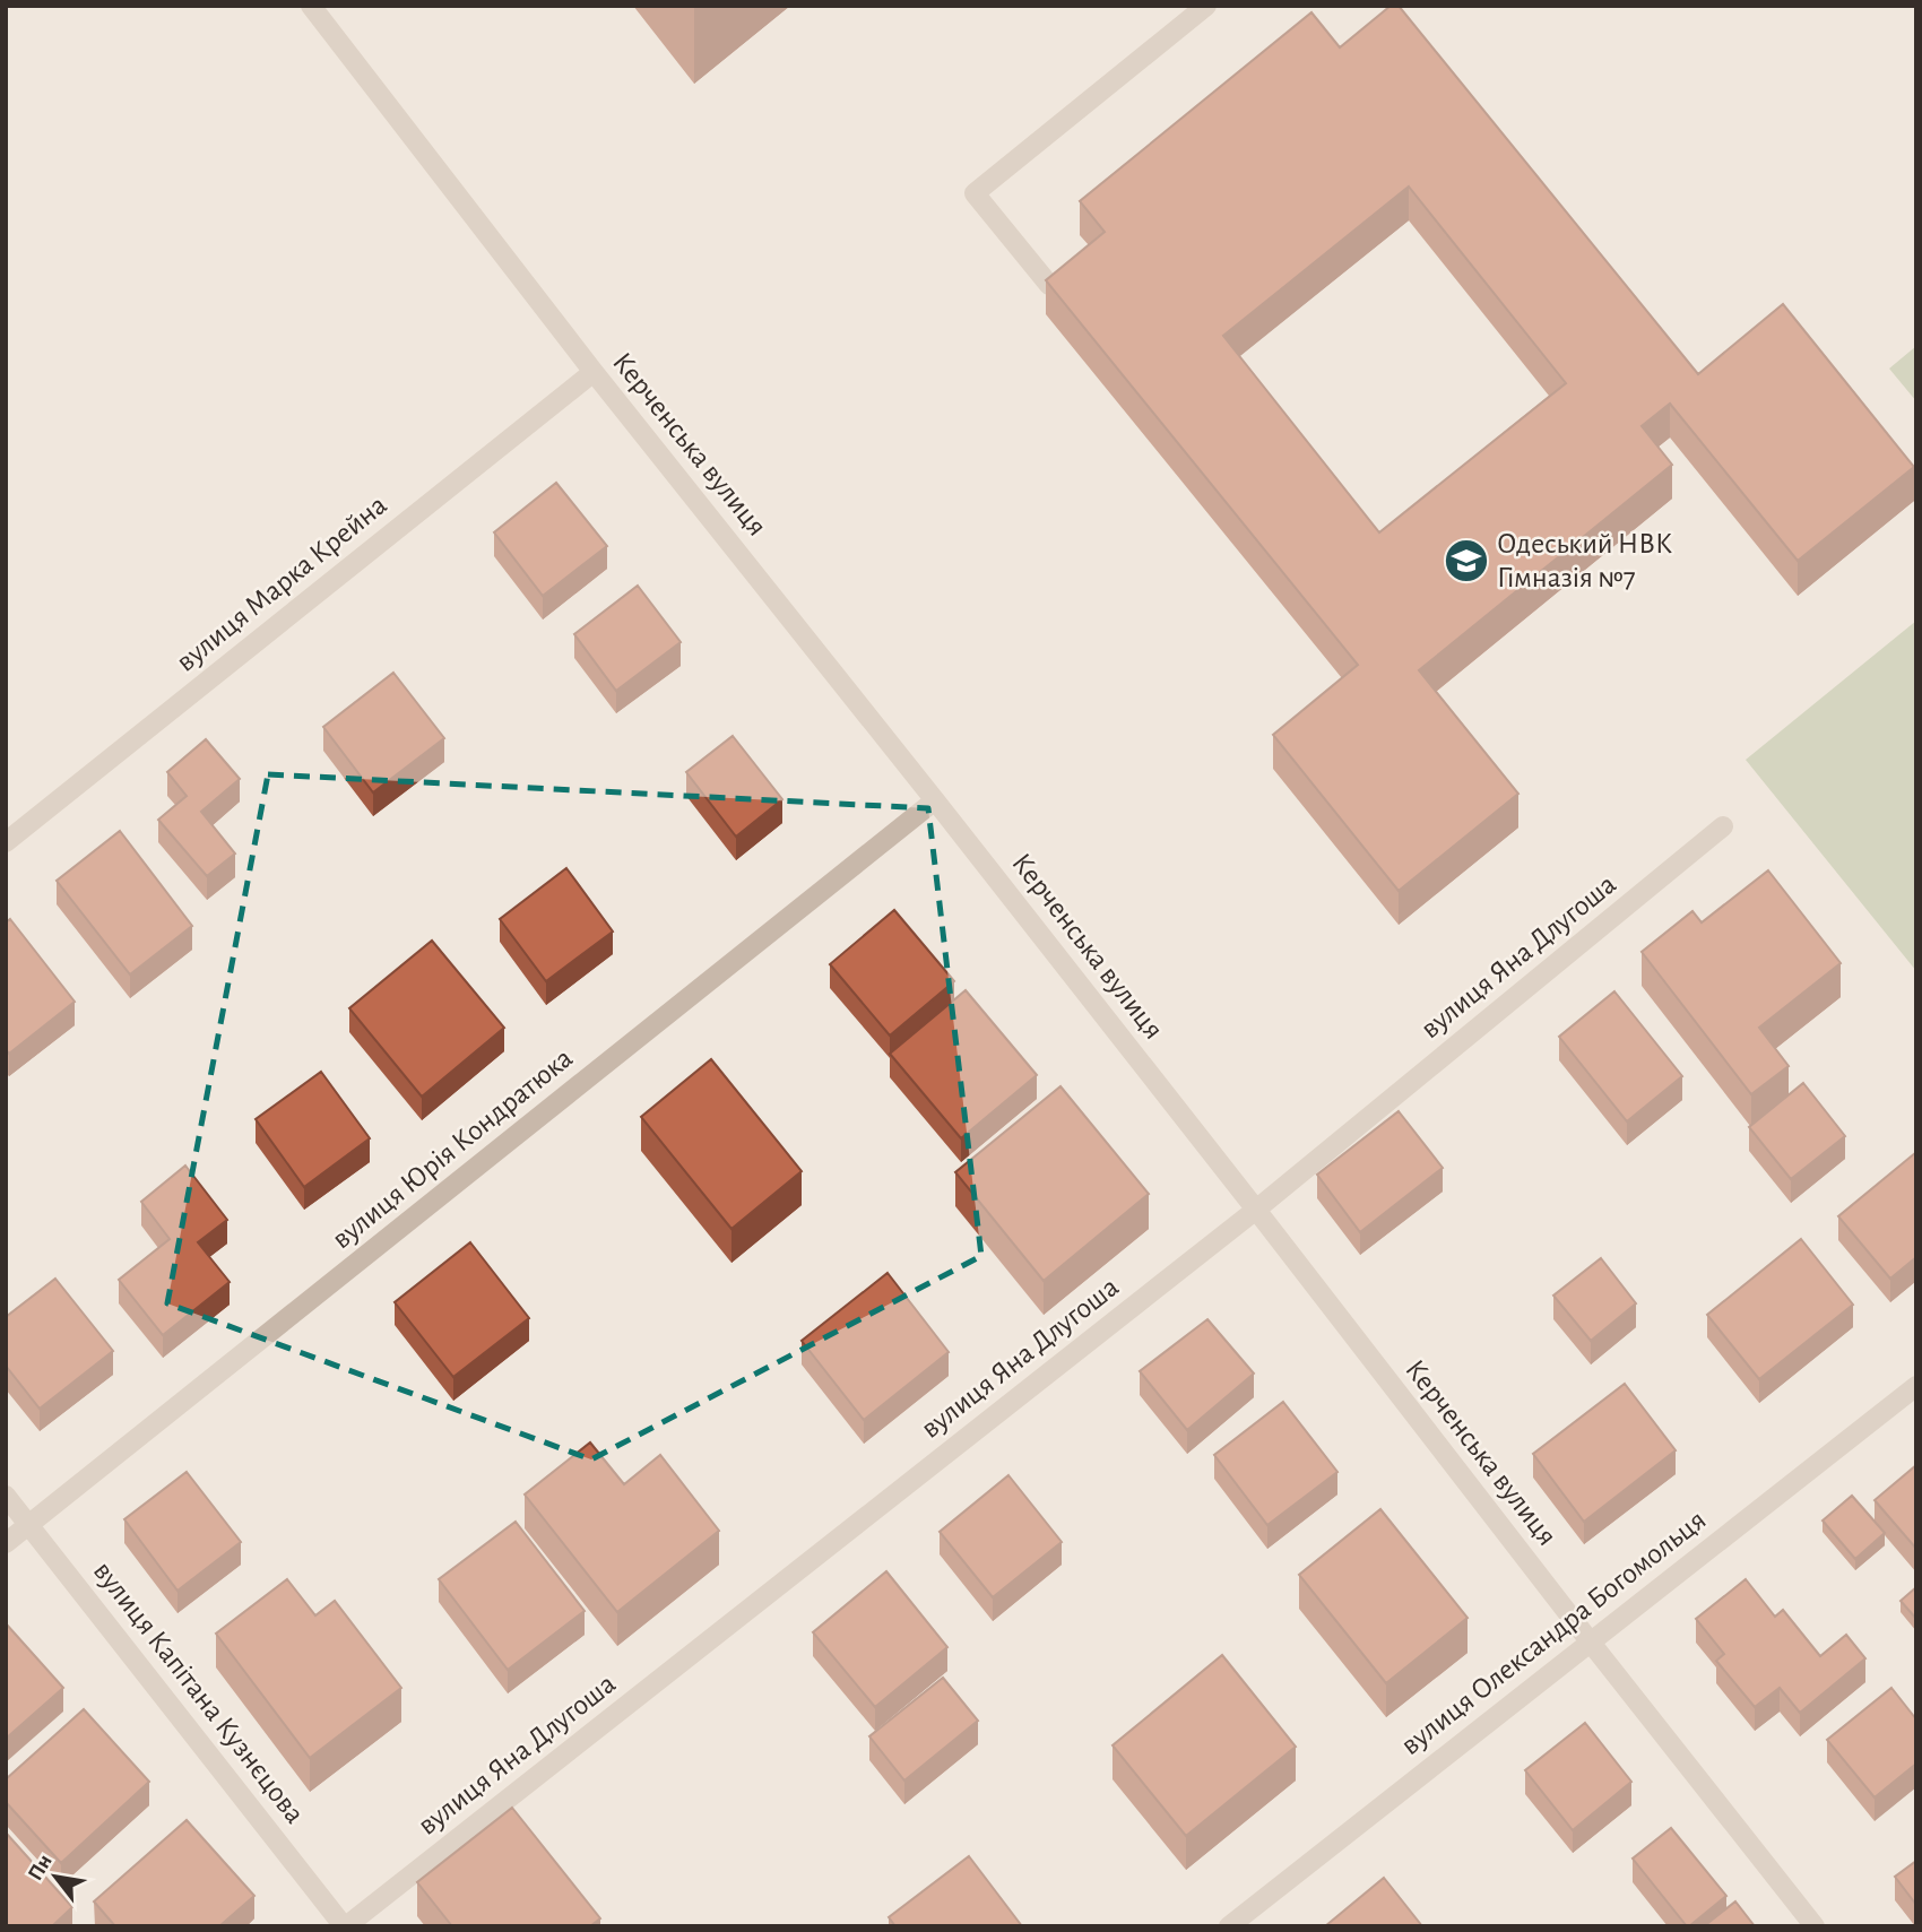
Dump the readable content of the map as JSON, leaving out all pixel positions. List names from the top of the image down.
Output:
{
  "streets": {
    "street": [
      "Керченська вулиця",
      "вулиця Марка Крейна",
      "вулиця Яна Длугоша",
      "вулиця Юрія Кондратюка",
      "вулиця Олександра Богомольця",
      "вулиця Капітана Кузнєцова"
    ]
  },
  "crossings": [
    ["Керченська вулиця", "вулиця Марка Крейна"],
    ["Керченська вулиця", "вулиця Яна Длугоша"],
    ["Керченська вулиця", "вулиця Юрія Кондратюка"],
    ["Керченська вулиця", "вулиця Олександра Богомольця"],
    ["вулиця Яна Длугоша", "вулиця Капітана Кузнєцова"],
    ["вулиця Юрія Кондратюка", "вулиця Капітана Кузнєцова"]
  ],
  "places": {
    "school or university": ["Одеський НВК Гімназія №7"]
  },
  "north": "top left"
}
